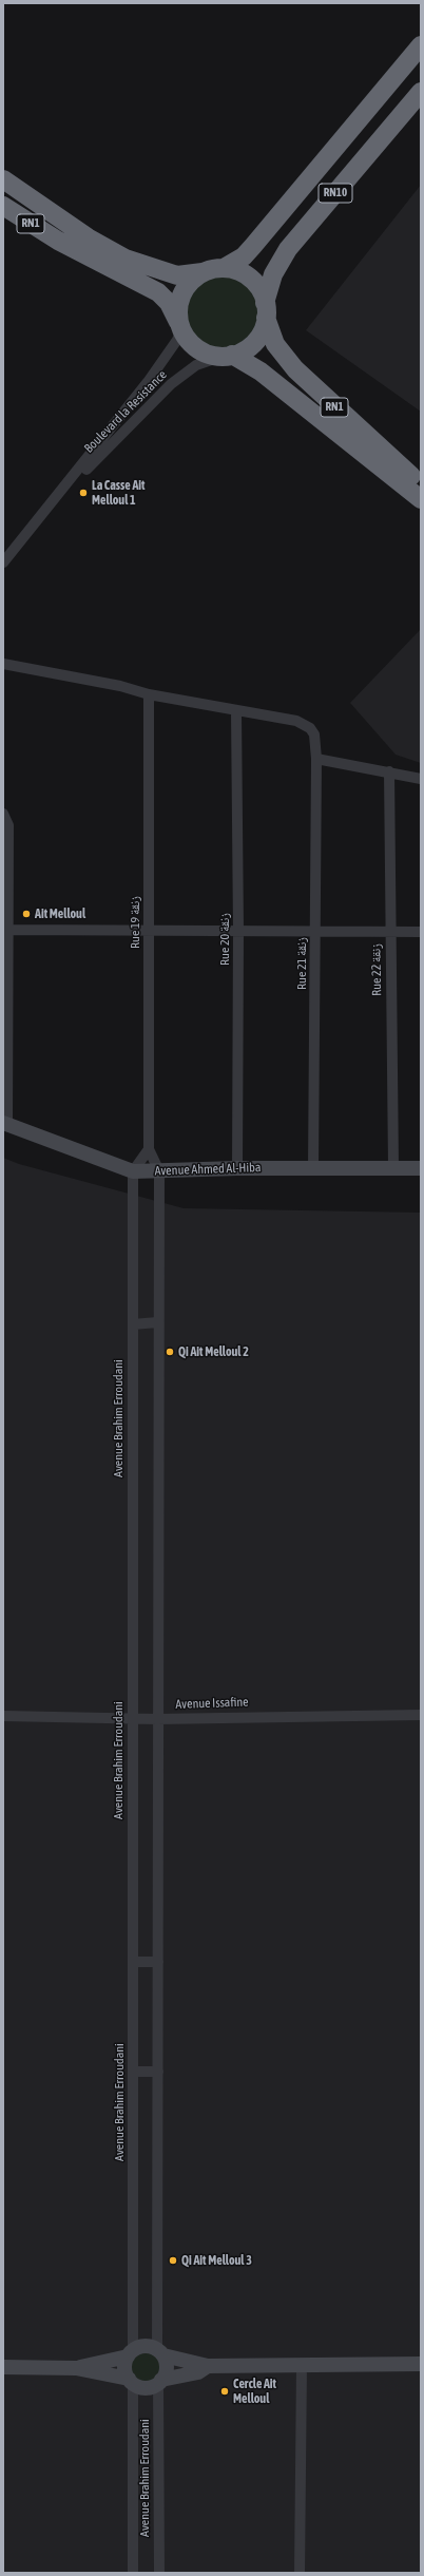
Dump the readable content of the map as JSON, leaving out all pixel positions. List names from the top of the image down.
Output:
{
  "streets": {
    "highway": ["RN10", "RN1"],
    "main road": ["Avenue Ahmed Al-Hiba"],
    "street": [
      "Boulevard la Resistance",
      "Rue 19 زنقة",
      "Rue 20 زنقة",
      "Rue 21 زنقة",
      "Rue 22 زنقة",
      "Avenue Brahim Erroudani",
      "Avenue Issafine"
    ]
  },
  "crossings": [
    ["RN10", "RN1"],
    ["RN10", "Boulevard la Resistance"],
    ["RN1", "Boulevard la Resistance"],
    ["Rue 19 زنقة", "Rue 21 زنقة"],
    ["Rue 19 زنقة", "Avenue Ahmed Al-Hiba"],
    ["Rue 20 زنقة", "Rue 21 زنقة"],
    ["Rue 20 زنقة", "Avenue Ahmed Al-Hiba"],
    ["Rue 21 زنقة", "Avenue Ahmed Al-Hiba"],
    ["Rue 22 زنقة", "Avenue Ahmed Al-Hiba"],
    ["Avenue Ahmed Al-Hiba", "Avenue Brahim Erroudani"],
    ["Avenue Brahim Erroudani", "Avenue Issafine"]
  ],
  "places": [
    "La Casse Ait Melloul 1",
    "Ait Melloul",
    "Qi Ait Melloul 2",
    "Qi Ait Melloul 3",
    "Cercle Ait Melloul"
  ]
}
